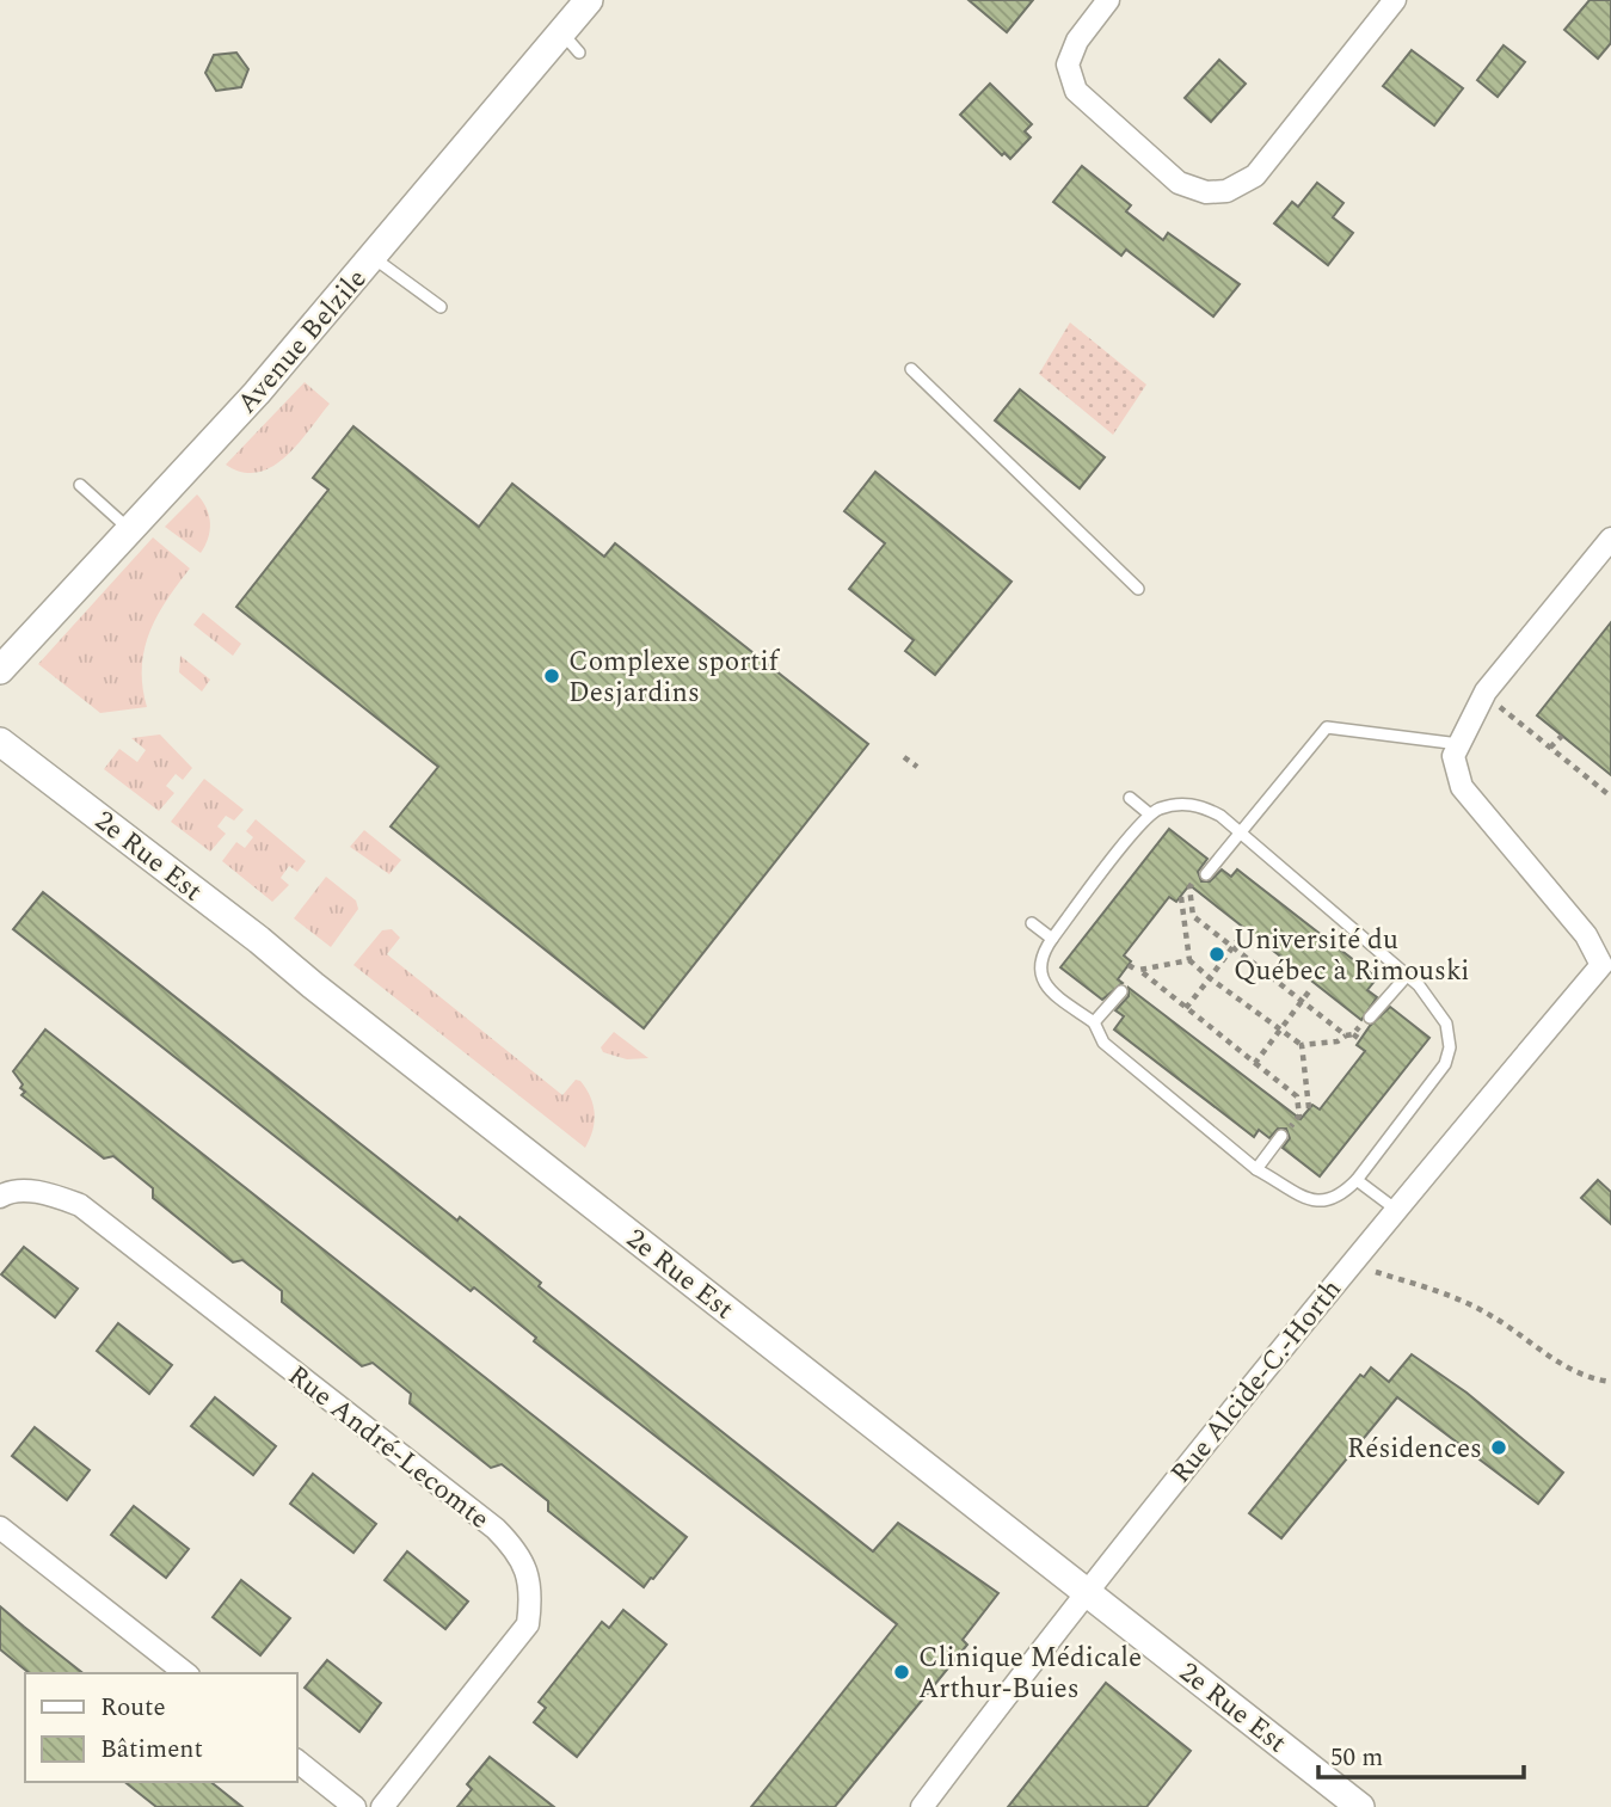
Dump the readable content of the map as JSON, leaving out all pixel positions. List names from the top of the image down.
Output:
{
  "streets": {
    "street": [
      "Avenue Belzile",
      "2e Rue Est",
      "Rue Alcide-C.-Horth",
      "Rue André-Lecomte"
    ]
  },
  "crossings": [
    ["2e Rue Est", "Rue Alcide-C.-Horth"]
  ],
  "places": [
    "Complexe sportif Desjardins",
    "Université du Québec à Rimouski",
    "Résidences",
    "Clinique Médicale Arthur-Buies"
  ],
  "legend": ["Route", "Bâtiment"],
  "scale_bar": "50 m"
}
